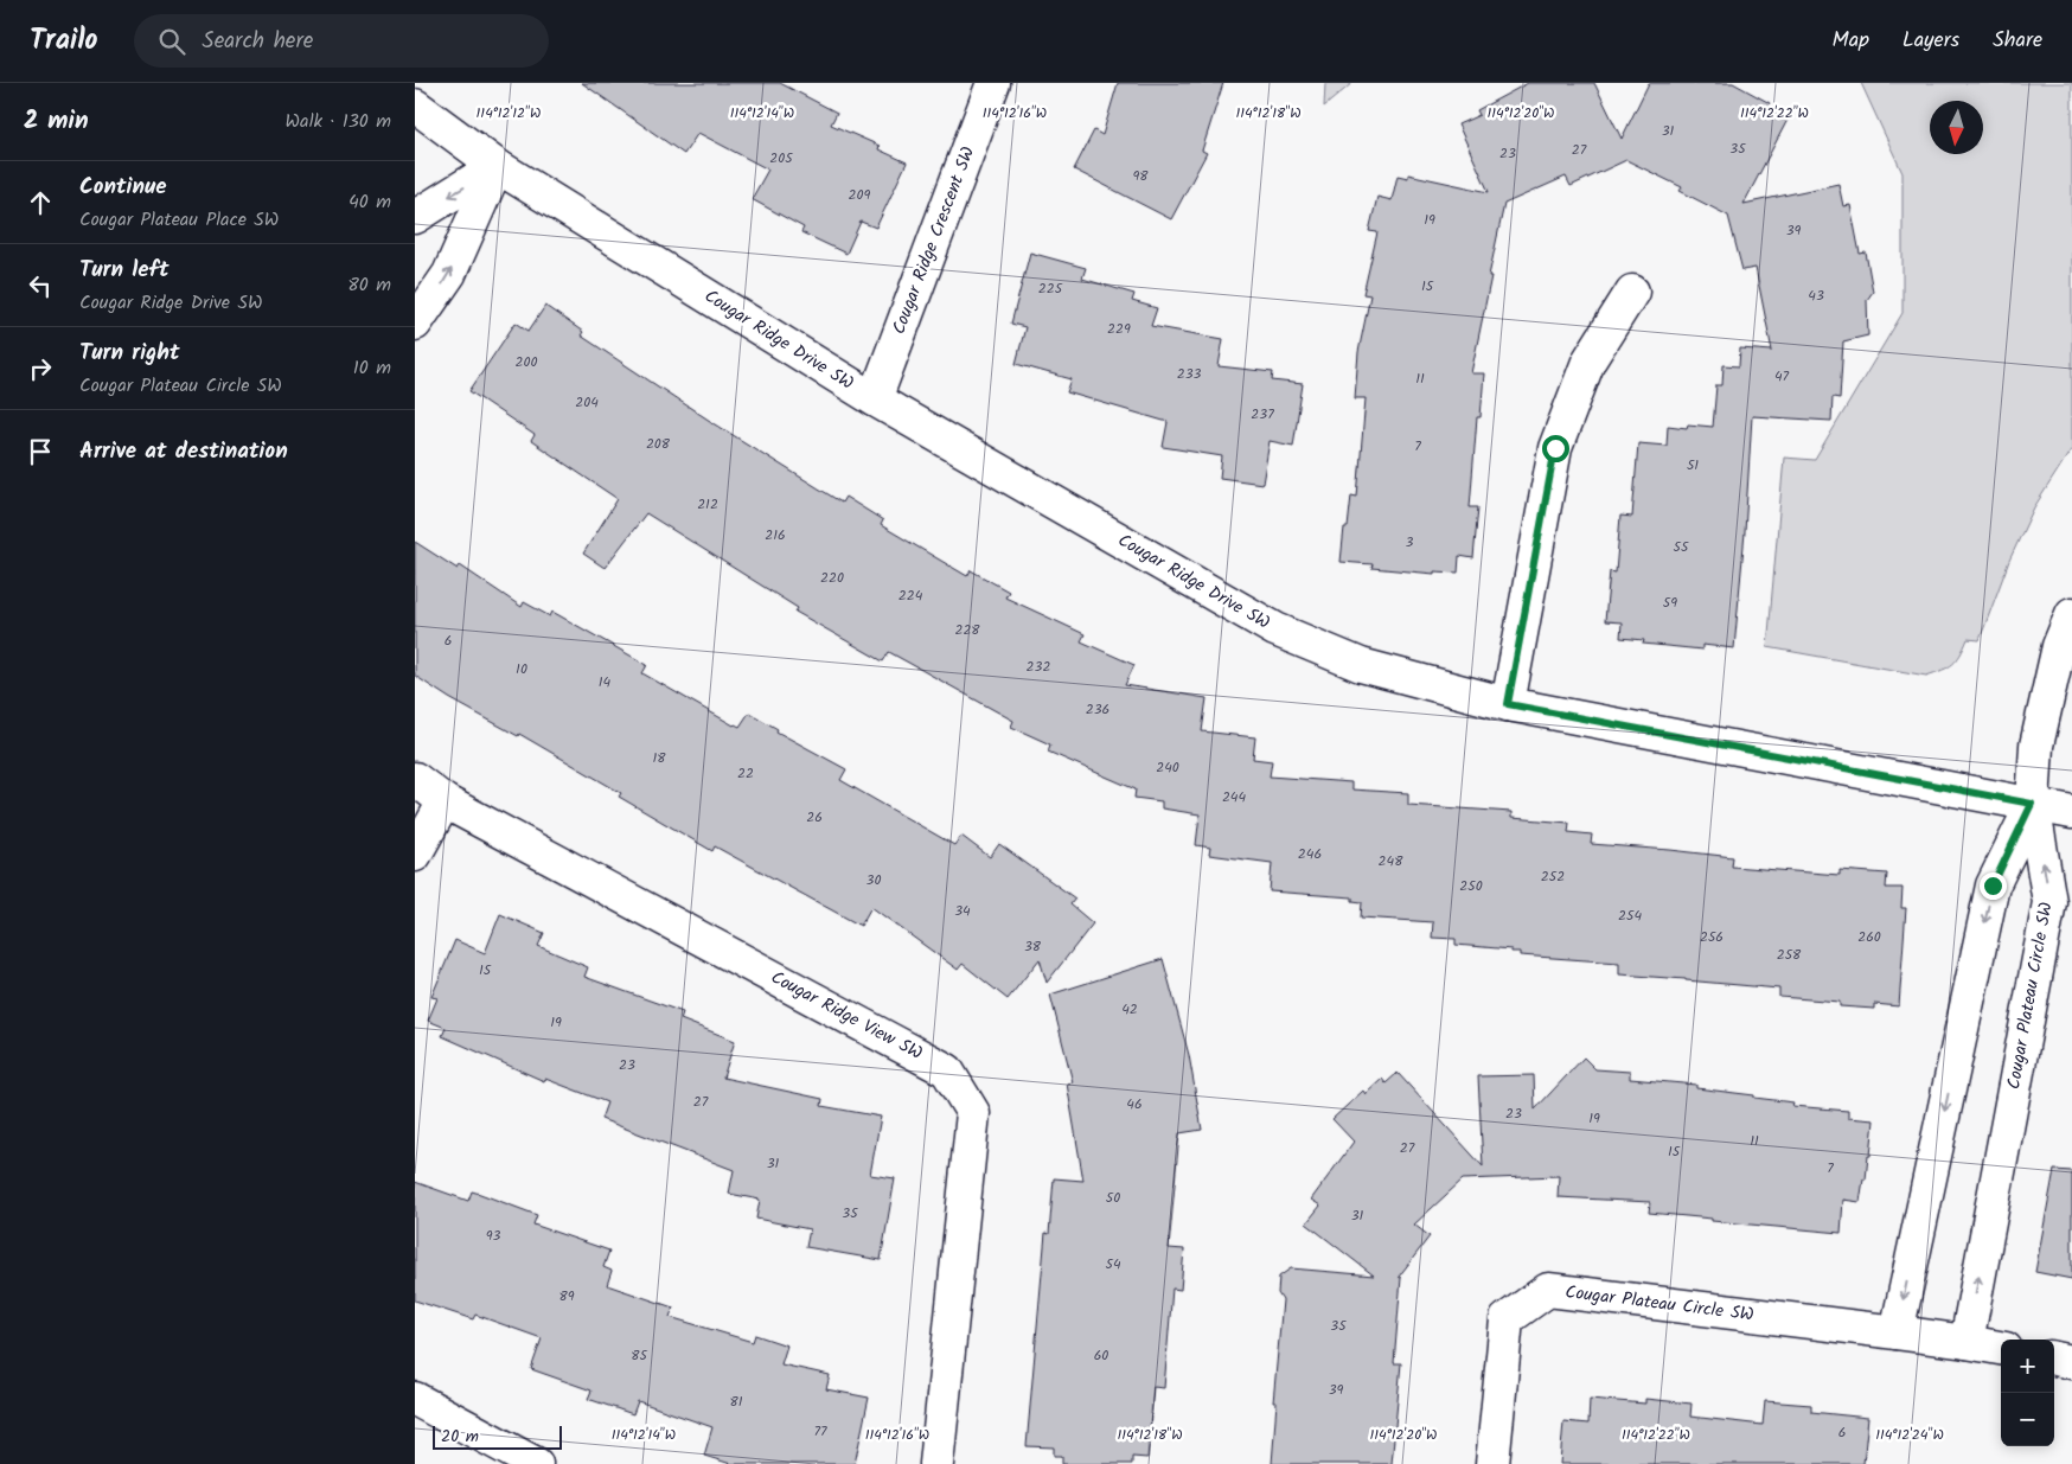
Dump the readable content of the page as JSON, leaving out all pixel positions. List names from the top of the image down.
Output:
{
  "streets": {
    "street": [
      "Cougar Ridge Crescent SW",
      "Cougar Ridge Drive SW",
      "Cougar Plateau Circle SW",
      "Cougar Ridge View SW"
    ]
  },
  "crossings": [
    ["Cougar Ridge Crescent SW", "Cougar Ridge Drive SW"],
    ["Cougar Ridge Drive SW", "Cougar Plateau Circle SW"]
  ],
  "house_numbers": [
    "31",
    "35",
    "27",
    "23",
    "205",
    "98",
    "209",
    "19",
    "39",
    "15",
    "225",
    "43",
    "229",
    "200",
    "233",
    "47",
    "11",
    "204",
    "237",
    "208",
    "7",
    "51",
    "212",
    "216",
    "3",
    "55",
    "220",
    "224",
    "59",
    "228",
    "6",
    "232",
    "10",
    "14",
    "236",
    "18",
    "240",
    "22",
    "244",
    "26",
    "246",
    "248",
    "252",
    "30",
    "250",
    "34",
    "254",
    "256",
    "260",
    "38",
    "258",
    "15",
    "42",
    "19",
    "23",
    "27",
    "46",
    "23",
    "19",
    "11",
    "27",
    "15",
    "31",
    "7",
    "50",
    "35",
    "31",
    "93",
    "54",
    "89",
    "35",
    "85",
    "60",
    "39",
    "81",
    "77",
    "6"
  ],
  "scale_bar": "20 m",
  "north": "bottom",
  "page": {
    "header": "Trailo",
    "search": "Search here",
    "nav": ["Map", "Layers", "Share"],
    "heading": ["2 min", "Walk · 130 m"],
    "list": [
      ["Continue", "Cougar Plateau Place SW", "40 m"],
      ["Turn left", "Cougar Ridge Drive SW", "80 m"],
      ["Turn right", "Cougar Plateau Circle SW", "10 m"],
      "Arrive at destination"
    ],
    "map_buttons": ["+", "−"],
    "scale": "20 m"
  },
  "coordinates": [
    "114°12'12\"W",
    "114°12'22\"W",
    "114°12'14\"W",
    "114°12'16\"W",
    "114°12'18\"W",
    "114°12'20\"W",
    "114°12'24\"W"
  ]
}
